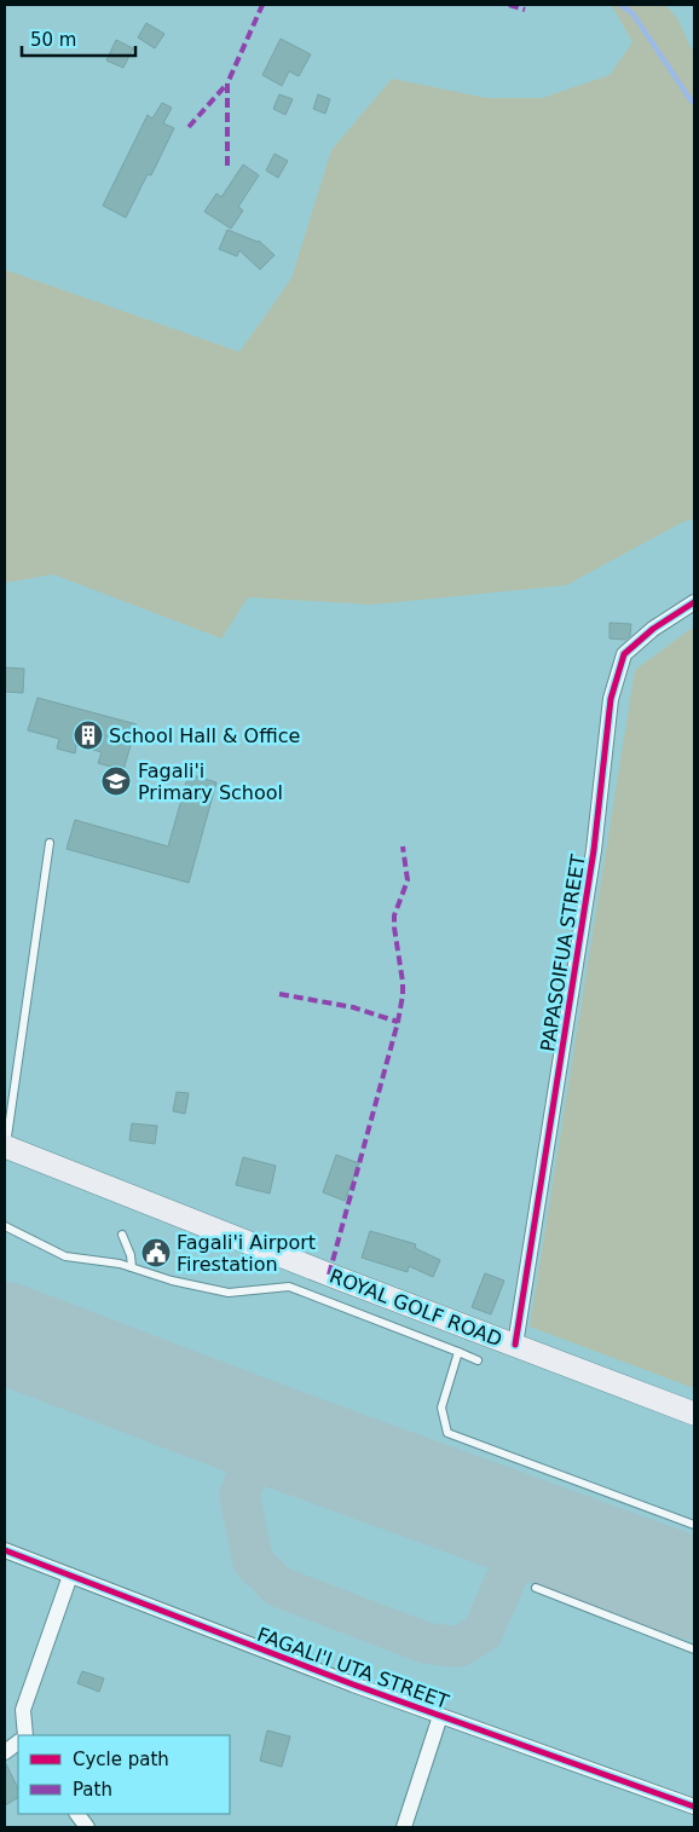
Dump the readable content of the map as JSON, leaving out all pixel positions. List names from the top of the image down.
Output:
{
  "streets": {
    "main road": ["ROYAL GOLF ROAD"],
    "street": ["PAPASOIFUA STREET", "FAGALI'I UTA STREET"]
  },
  "crossings": [
    ["PAPASOIFUA STREET", "ROYAL GOLF ROAD"]
  ],
  "places": {
    "building": ["School Hall & Office"],
    "school or university": ["Fagali'i Primary School"],
    "public building": ["Fagali'i Airport Firestation"]
  },
  "legend": ["Cycle path", "Path"],
  "scale_bar": "50 m"
}
